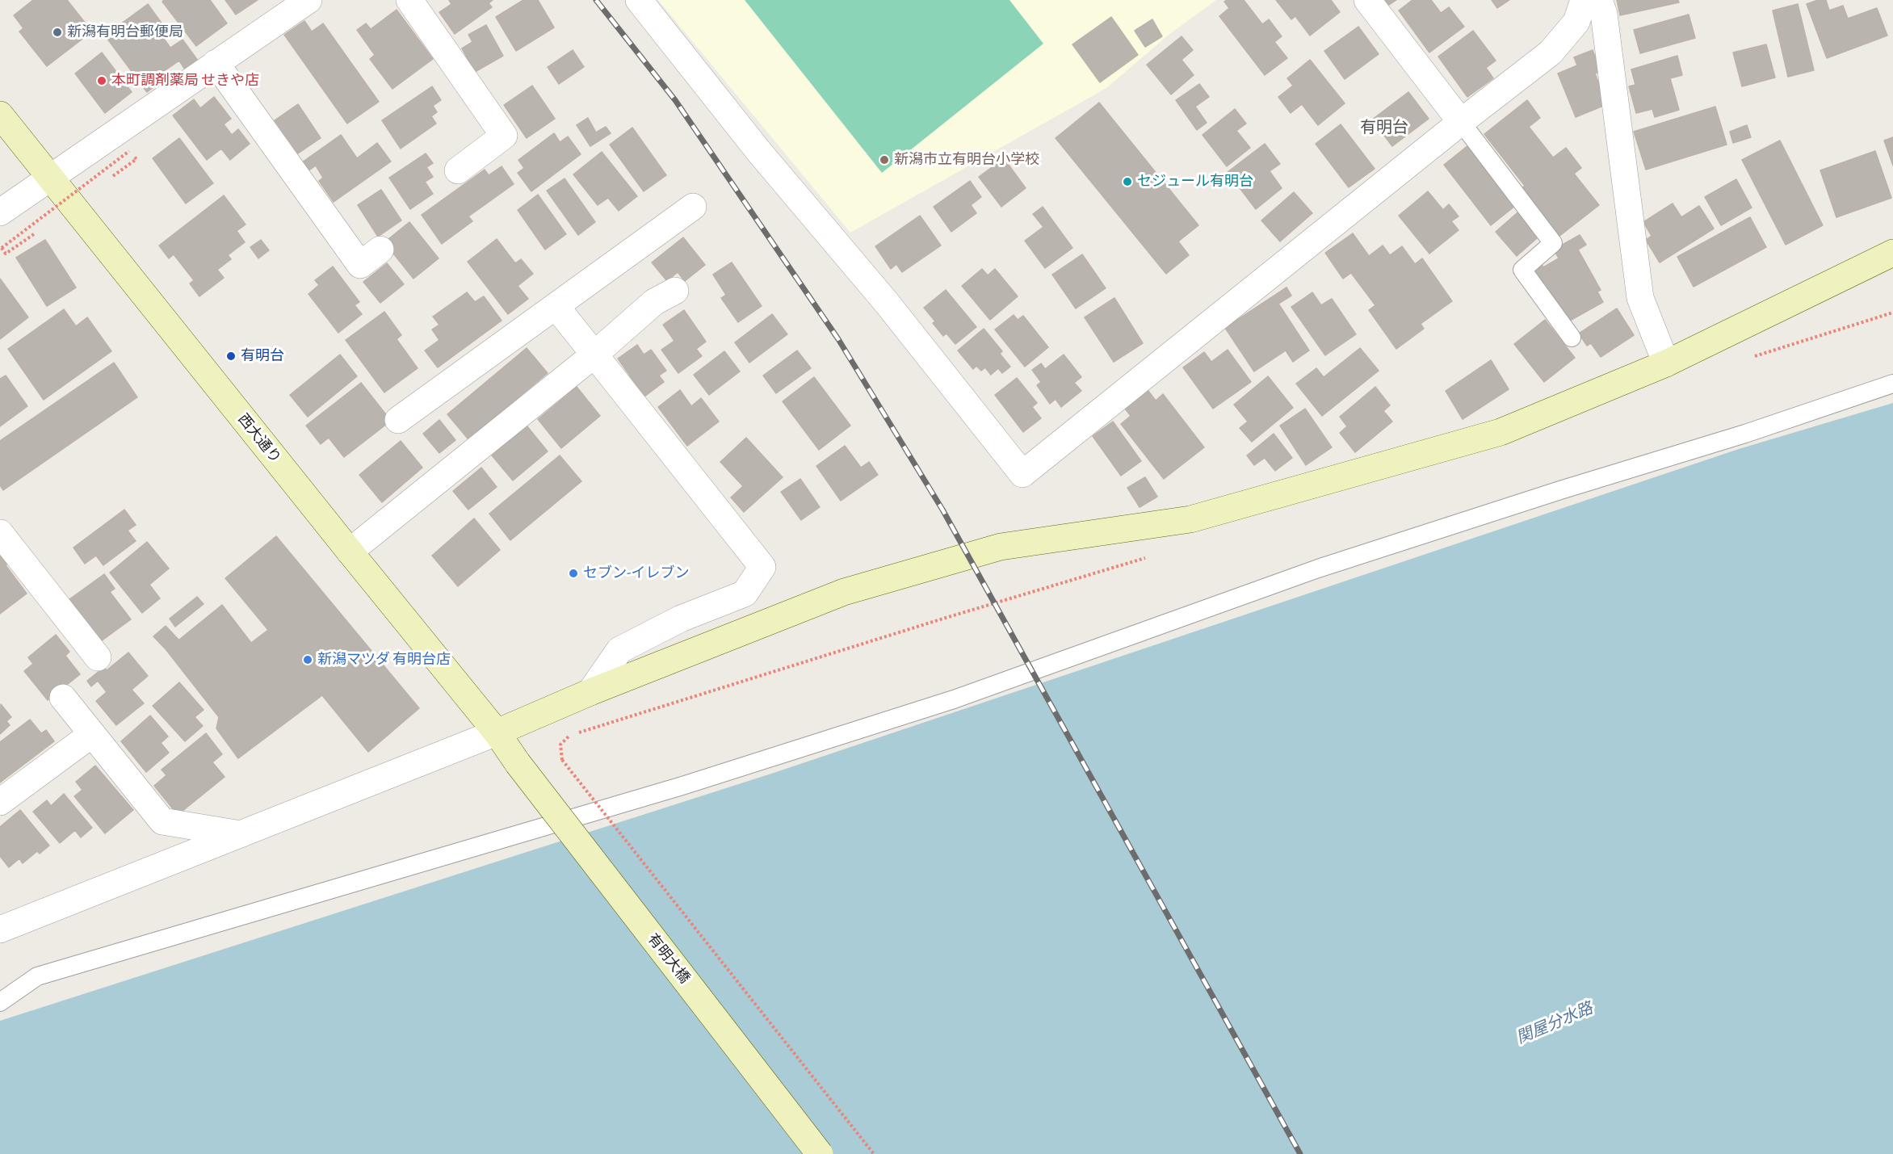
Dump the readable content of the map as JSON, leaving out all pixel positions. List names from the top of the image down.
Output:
{
  "streets": {
    "street": ["西大通り", "有明大橋"]
  },
  "crossings": [
    ["西大通り", "有明大橋"]
  ],
  "districts": ["有明台"],
  "water": ["関屋分水路"],
  "places": [
    "新潟有明台郵便局",
    "本町調剤薬局 せきや店",
    "新潟市立有明台小学校",
    "セジュール有明台",
    "有明台",
    "セブン-イレブン",
    "新潟マツダ 有明台店"
  ]
}
